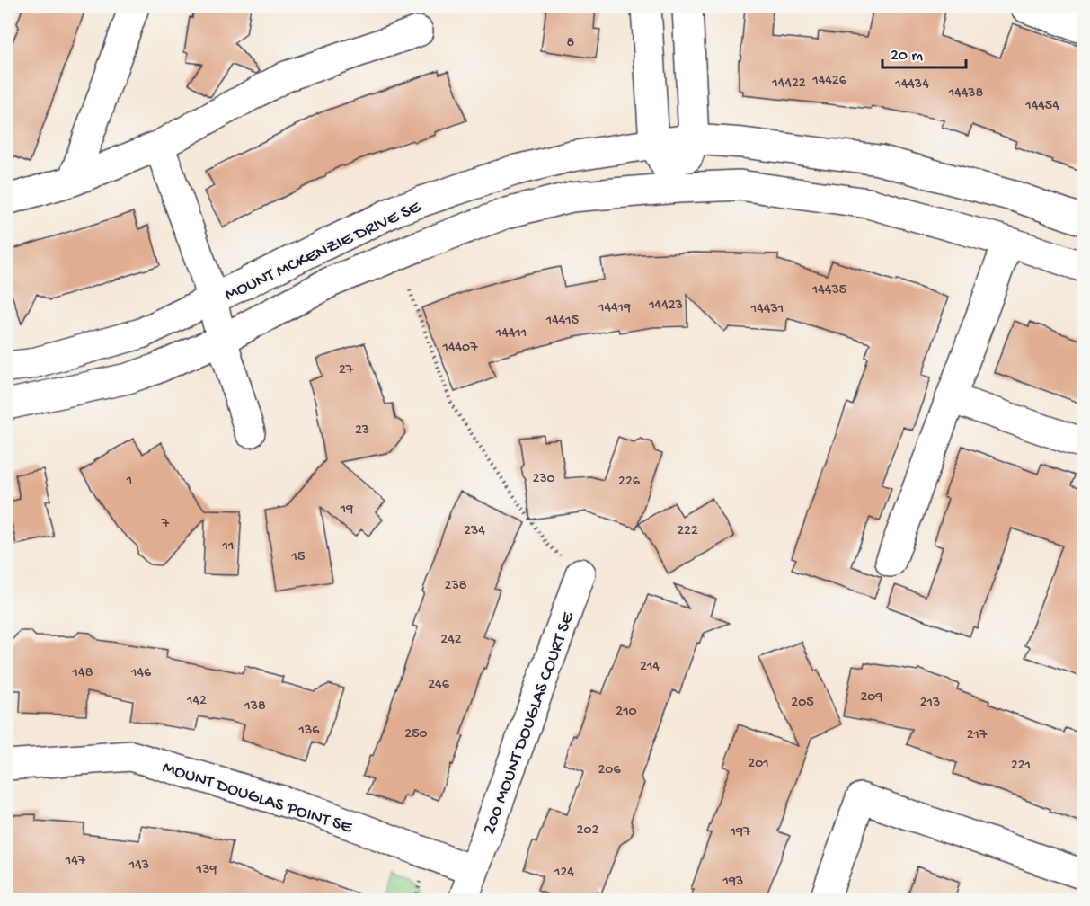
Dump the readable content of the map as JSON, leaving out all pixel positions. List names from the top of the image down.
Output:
{
  "streets": {
    "street": ["MOUNT MCKENZIE DRIVE SE", "200 MOUNT DOUGLAS COURT SE", "MOUNT DOUGLAS POINT SE"]
  },
  "crossings": [
    ["200 MOUNT DOUGLAS COURT SE", "MOUNT DOUGLAS POINT SE"]
  ],
  "house_numbers": [
    "8",
    "14426",
    "14422",
    "14434",
    "14438",
    "14454",
    "14435",
    "14423",
    "14419",
    "14431",
    "14415",
    "14411",
    "14407",
    "27",
    "23",
    "230",
    "1",
    "226",
    "19",
    "7",
    "234",
    "222",
    "11",
    "15",
    "238",
    "242",
    "214",
    "148",
    "146",
    "246",
    "209",
    "142",
    "205",
    "213",
    "138",
    "210",
    "136",
    "250",
    "217",
    "201",
    "221",
    "206",
    "202",
    "197",
    "147",
    "143",
    "139",
    "124",
    "193"
  ],
  "scale_bar": "20 m"
}
